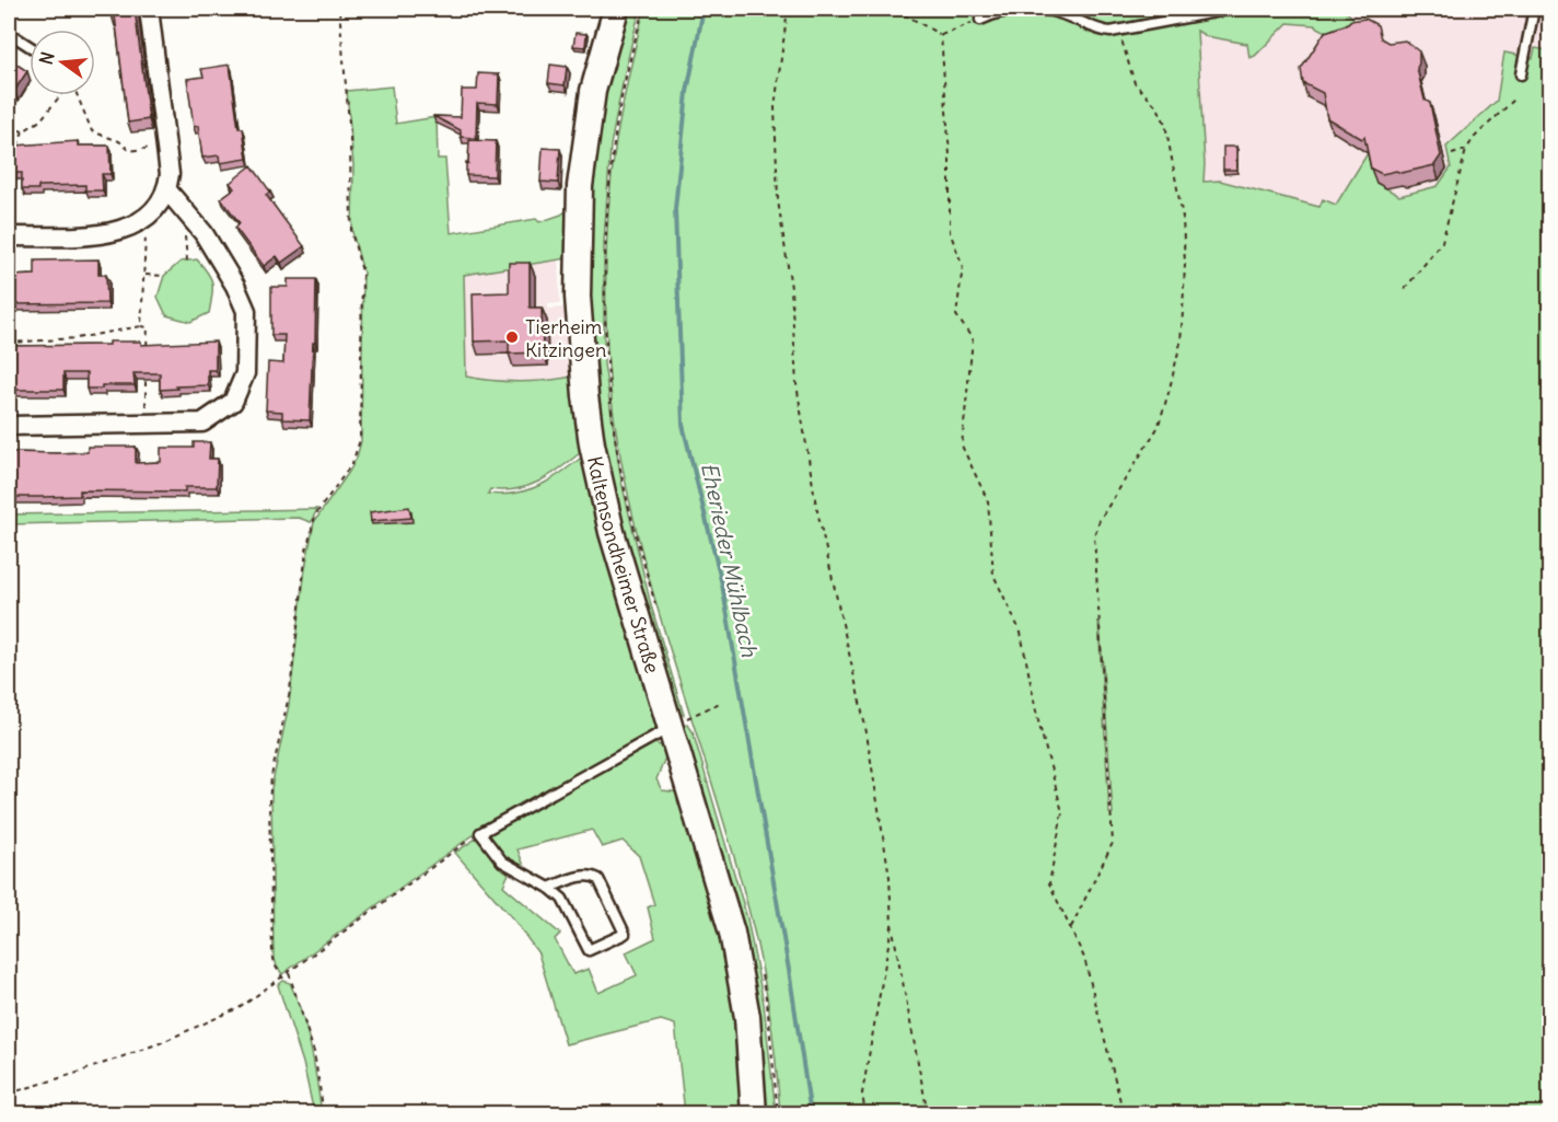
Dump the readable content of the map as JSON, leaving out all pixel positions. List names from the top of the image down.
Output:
{
  "streets": {
    "main road": ["Kaltensondheimer Straße"]
  },
  "water": ["Eherieder Mühlbach"],
  "places": ["Tierheim Kitzingen"],
  "north": "left"
}
